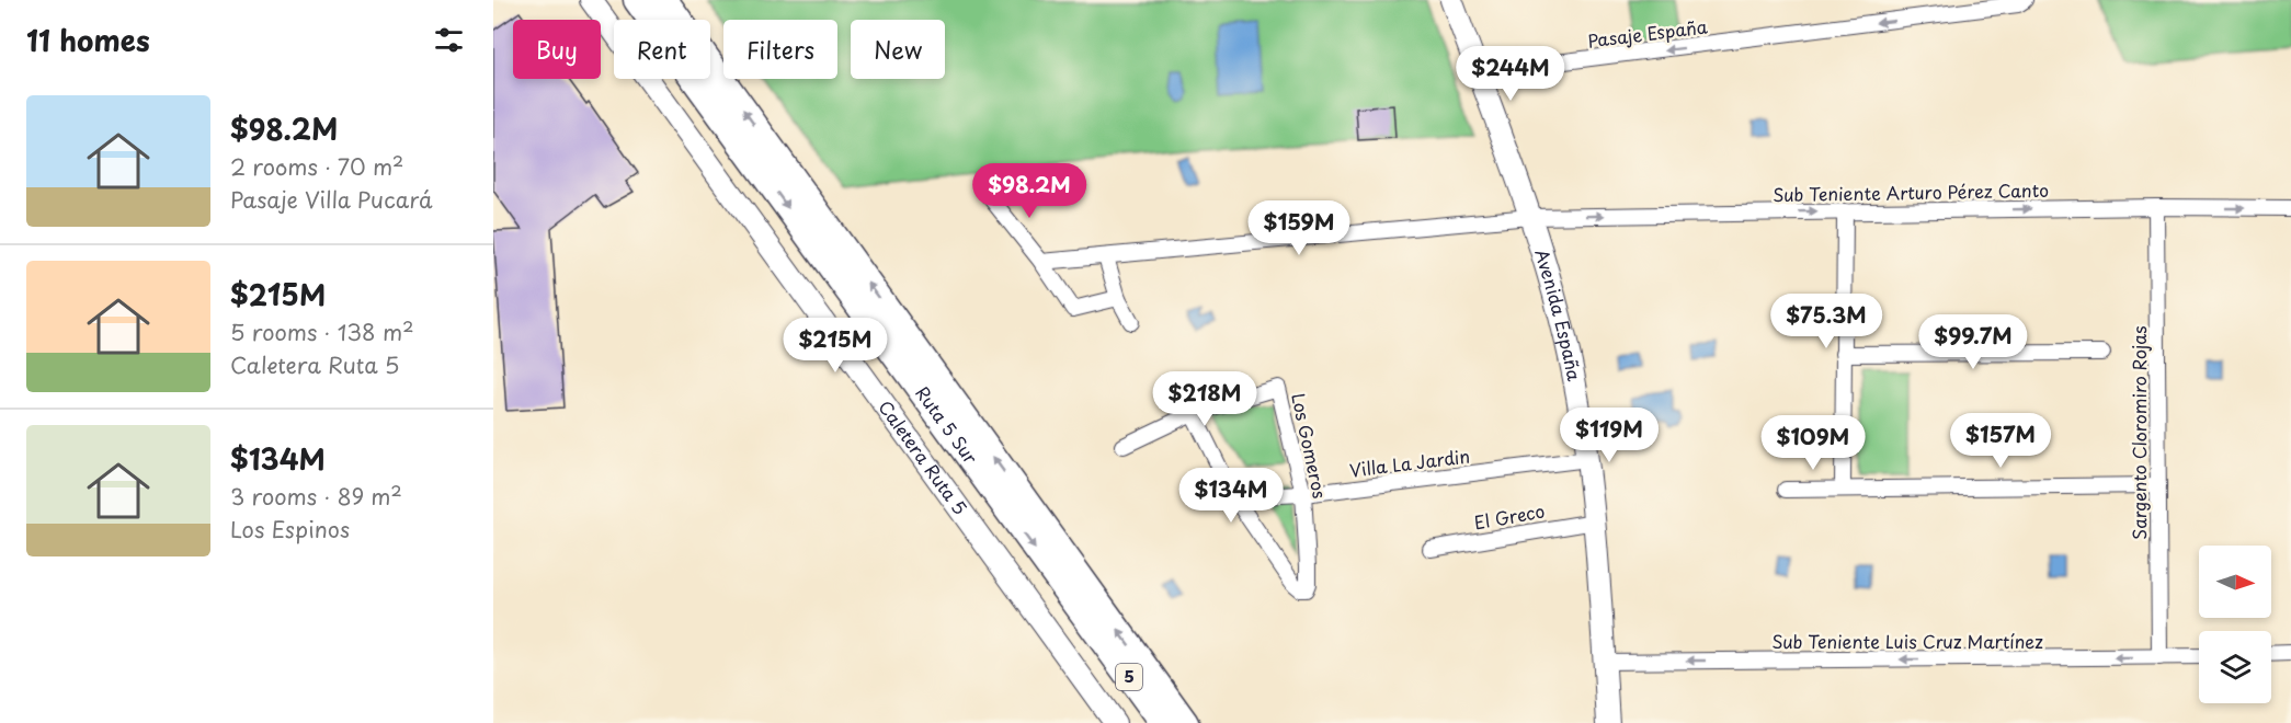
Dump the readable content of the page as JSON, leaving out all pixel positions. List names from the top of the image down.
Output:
{
  "streets": {
    "highway": ["Ruta 5 Sur", "5"],
    "street": [
      "Pasaje España",
      "Sub Teniente Arturo Pérez Canto",
      "Avenida España",
      "Sargento Cloromiro Rojas",
      "Los Gomeros",
      "Caletera Ruta 5",
      "Villa La Jardin",
      "El Greco",
      "Sub Teniente Luis Cruz Martínez"
    ]
  },
  "crossings": [
    ["Pasaje España", "Avenida España"],
    ["Sub Teniente Arturo Pérez Canto", "Avenida España"],
    ["Sub Teniente Arturo Pérez Canto", "Sargento Cloromiro Rojas"],
    ["Avenida España", "Villa La Jardin"],
    ["Avenida España", "El Greco"],
    ["Avenida España", "Sub Teniente Luis Cruz Martínez"],
    ["Sargento Cloromiro Rojas", "Sub Teniente Luis Cruz Martínez"],
    ["Los Gomeros", "Villa La Jardin"]
  ],
  "one_way": ["Pasaje España", "Sub Teniente Arturo Pérez Canto", "Sub Teniente Luis Cruz Martínez"],
  "north": "right",
  "page": {
    "heading": "11 homes",
    "chip": [
      "Buy",
      "Rent",
      "Filters",
      "New"
    ],
    "price": [
      "$244M",
      "$98.2M",
      "$159M",
      "$75.3M",
      "$99.7M",
      "$215M",
      "$218M",
      "$119M",
      "$157M",
      "$109M",
      "$134M"
    ],
    "list": [
      {
        "name": "$98.2M",
        "note": "2 rooms · 70 m² · Pasaje Villa Pucará"
      },
      {
        "name": "$215M",
        "note": "5 rooms · 138 m² · Caletera Ruta 5"
      },
      {
        "name": "$134M",
        "note": "3 rooms · 89 m² · Los Espinos"
      }
    ]
  }
}
